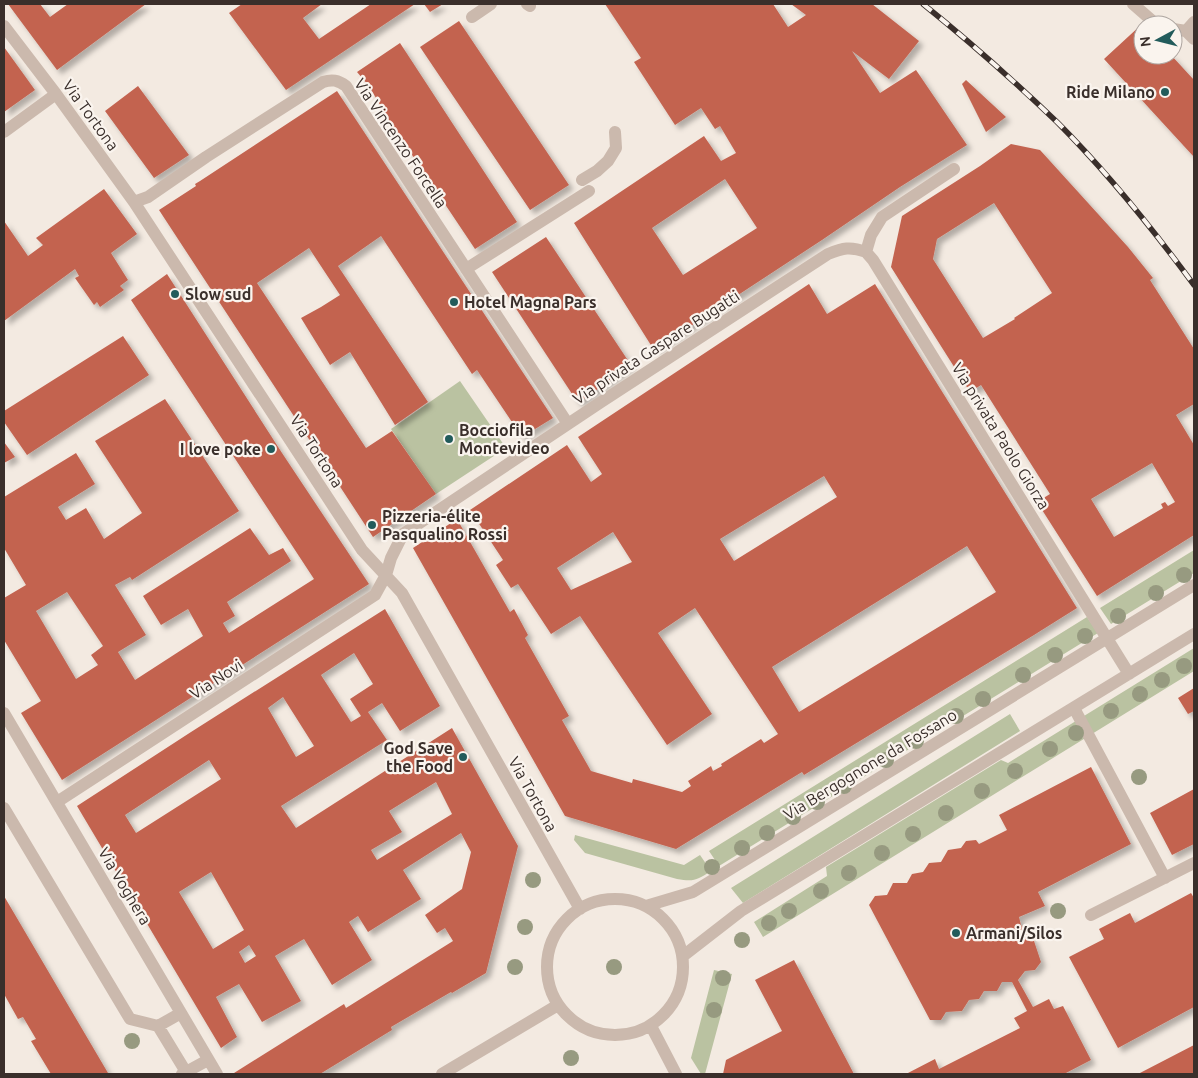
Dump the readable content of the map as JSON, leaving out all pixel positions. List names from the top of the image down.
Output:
{
  "streets": {
    "street": [
      "Via Tortona",
      "Via Vincenzo Forcella",
      "Via privata Gaspare Bugatti",
      "Via privata Paolo Giorza",
      "Via Novi",
      "Via Bergognone da Fossano",
      "Via Voghera"
    ]
  },
  "crossings": [
    ["Via Tortona", "Via Vincenzo Forcella"],
    ["Via Tortona", "Via privata Gaspare Bugatti"],
    ["Via Tortona", "Via Novi"],
    ["Via Tortona", "Via Bergognone da Fossano"],
    ["Via Vincenzo Forcella", "Via privata Gaspare Bugatti"],
    ["Via privata Gaspare Bugatti", "Via privata Paolo Giorza"],
    ["Via privata Gaspare Bugatti", "Via Novi"],
    ["Via privata Paolo Giorza", "Via Bergognone da Fossano"],
    ["Via Novi", "Via Voghera"]
  ],
  "places": [
    "Ride Milano",
    "Slow sud",
    "Hotel Magna Pars",
    "Bocciofila Montevideo",
    "I love poke",
    "Pizzeria-élite Pasqualino Rossi",
    "God Save the Food",
    "Armani/Silos"
  ],
  "north": "left"
}
